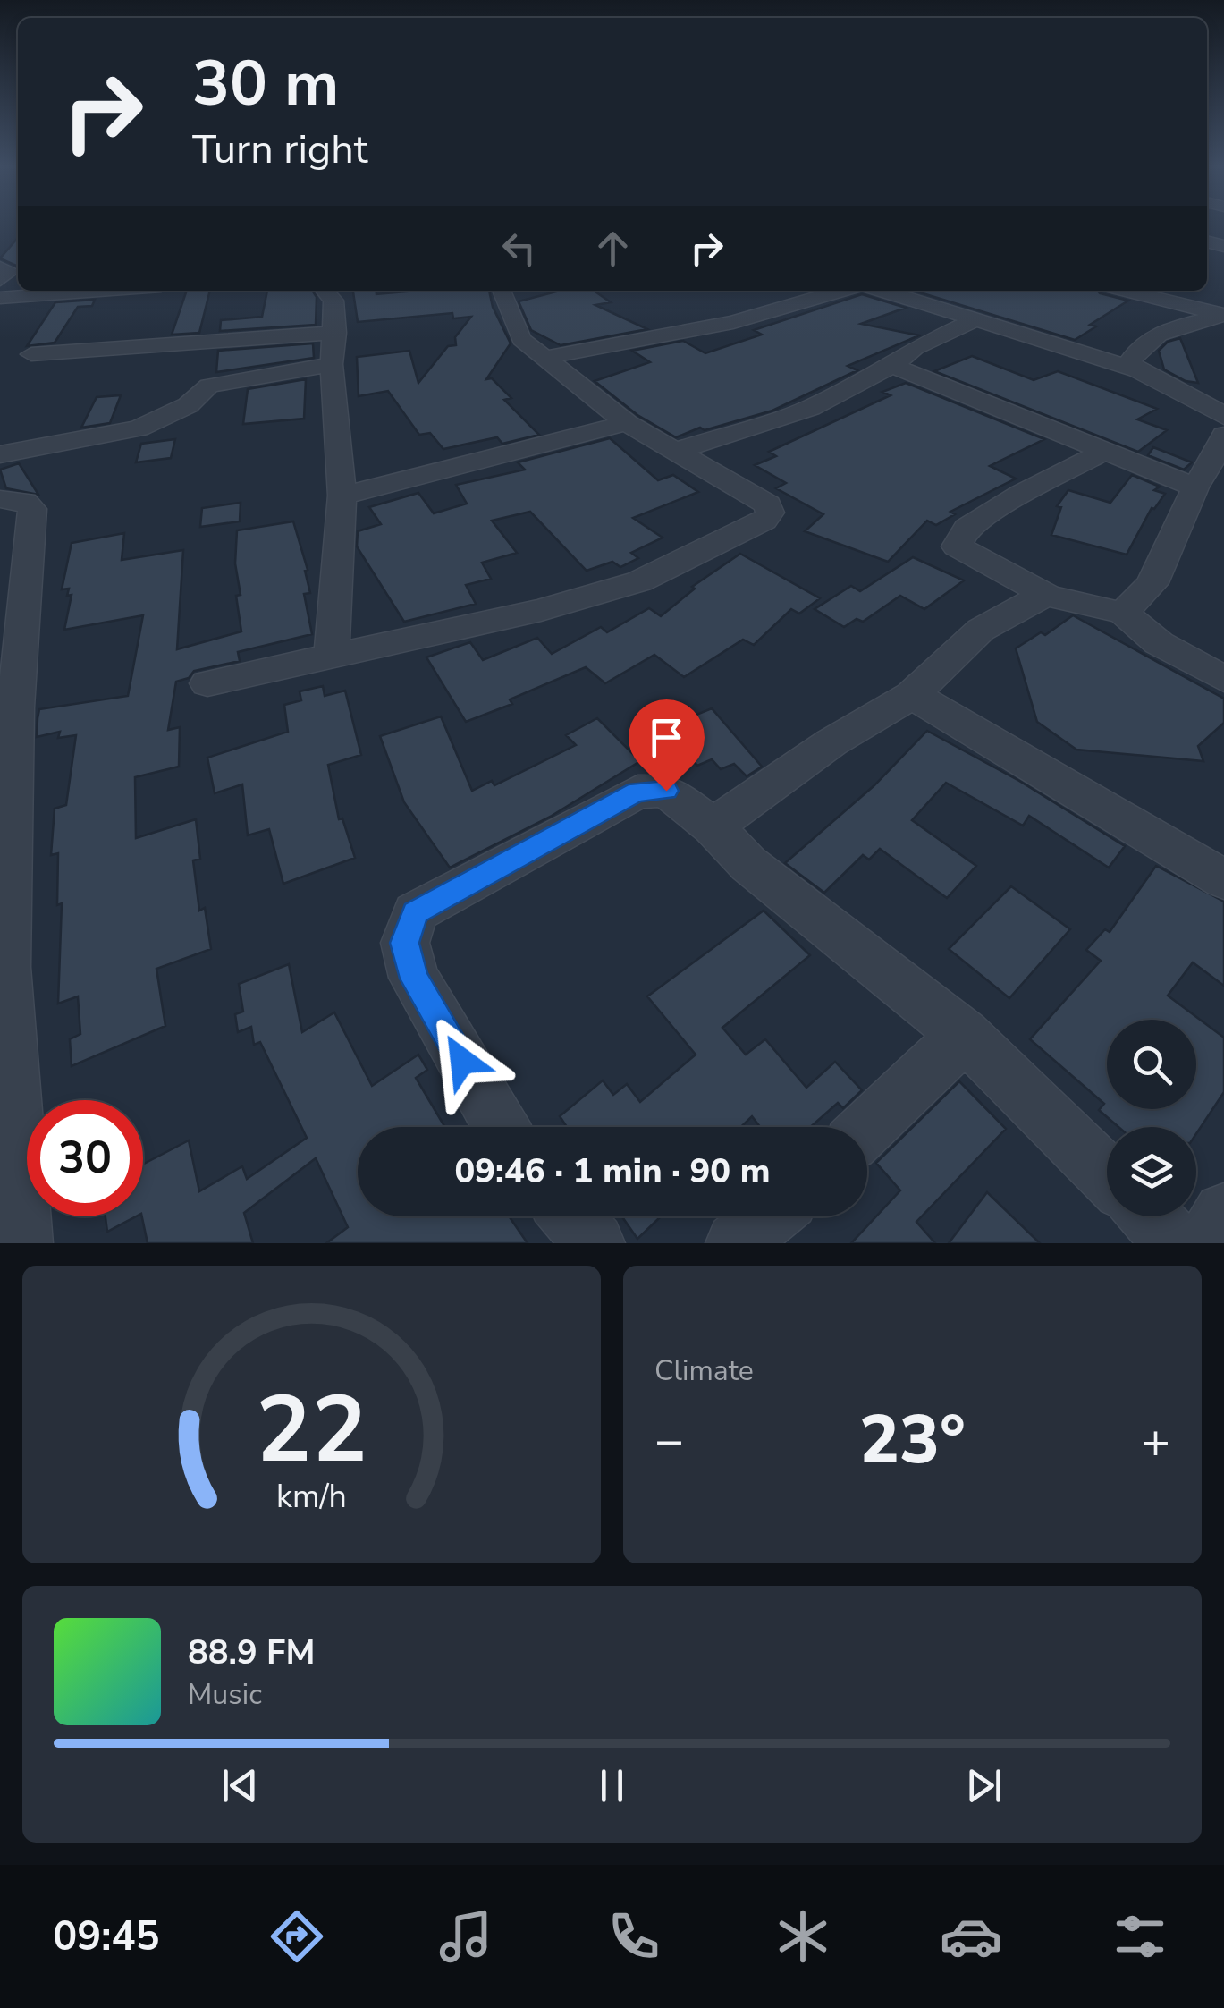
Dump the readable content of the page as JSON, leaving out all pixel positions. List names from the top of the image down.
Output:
{
  "page": {
    "turn": ["30 m", "Turn right"],
    "limit": "30",
    "trip": "09:46 · 1 min · 90 m",
    "tile": "Climate",
    "heat": ["−", "23°", "+"],
    "song": ["88.9 FM", "Music"],
    "tabs": "09:45",
    "gauge": ["22", "km/h"]
  }
}
